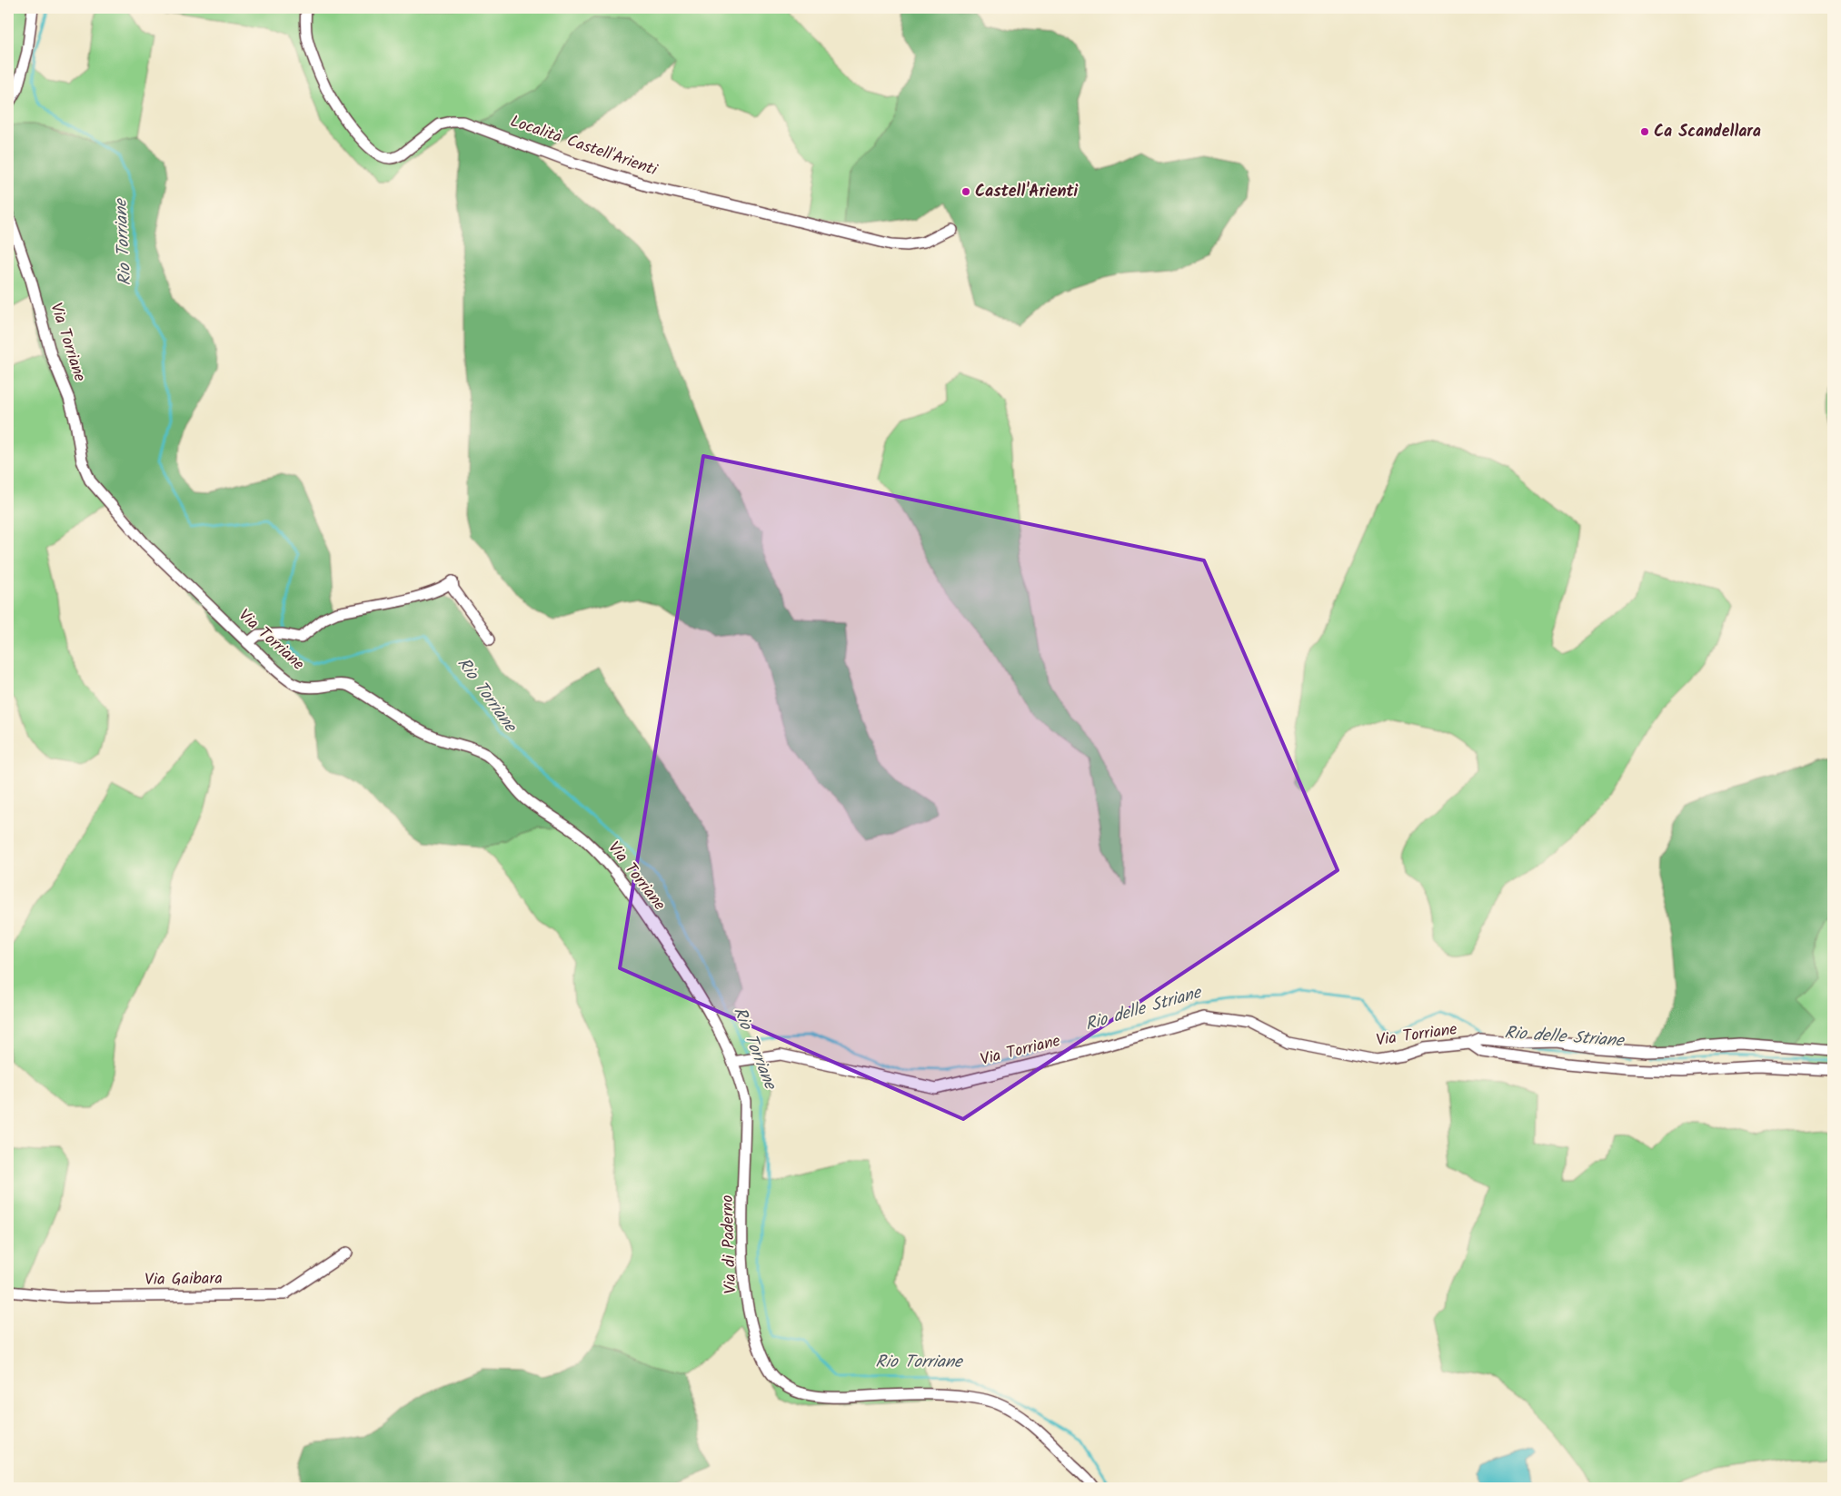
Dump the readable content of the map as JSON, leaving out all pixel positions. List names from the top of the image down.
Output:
{
  "streets": {
    "street": [
      "Località Castell'Arienti",
      "Via Torriane",
      "Via di Paderno",
      "Via Gaibara"
    ]
  },
  "crossings": [
    ["Via Torriane", "Via di Paderno"]
  ],
  "water": ["Rio Torriane", "Rio delle Striane"],
  "places": ["Ca Scandellara", "Castell'Arienti"]
}
